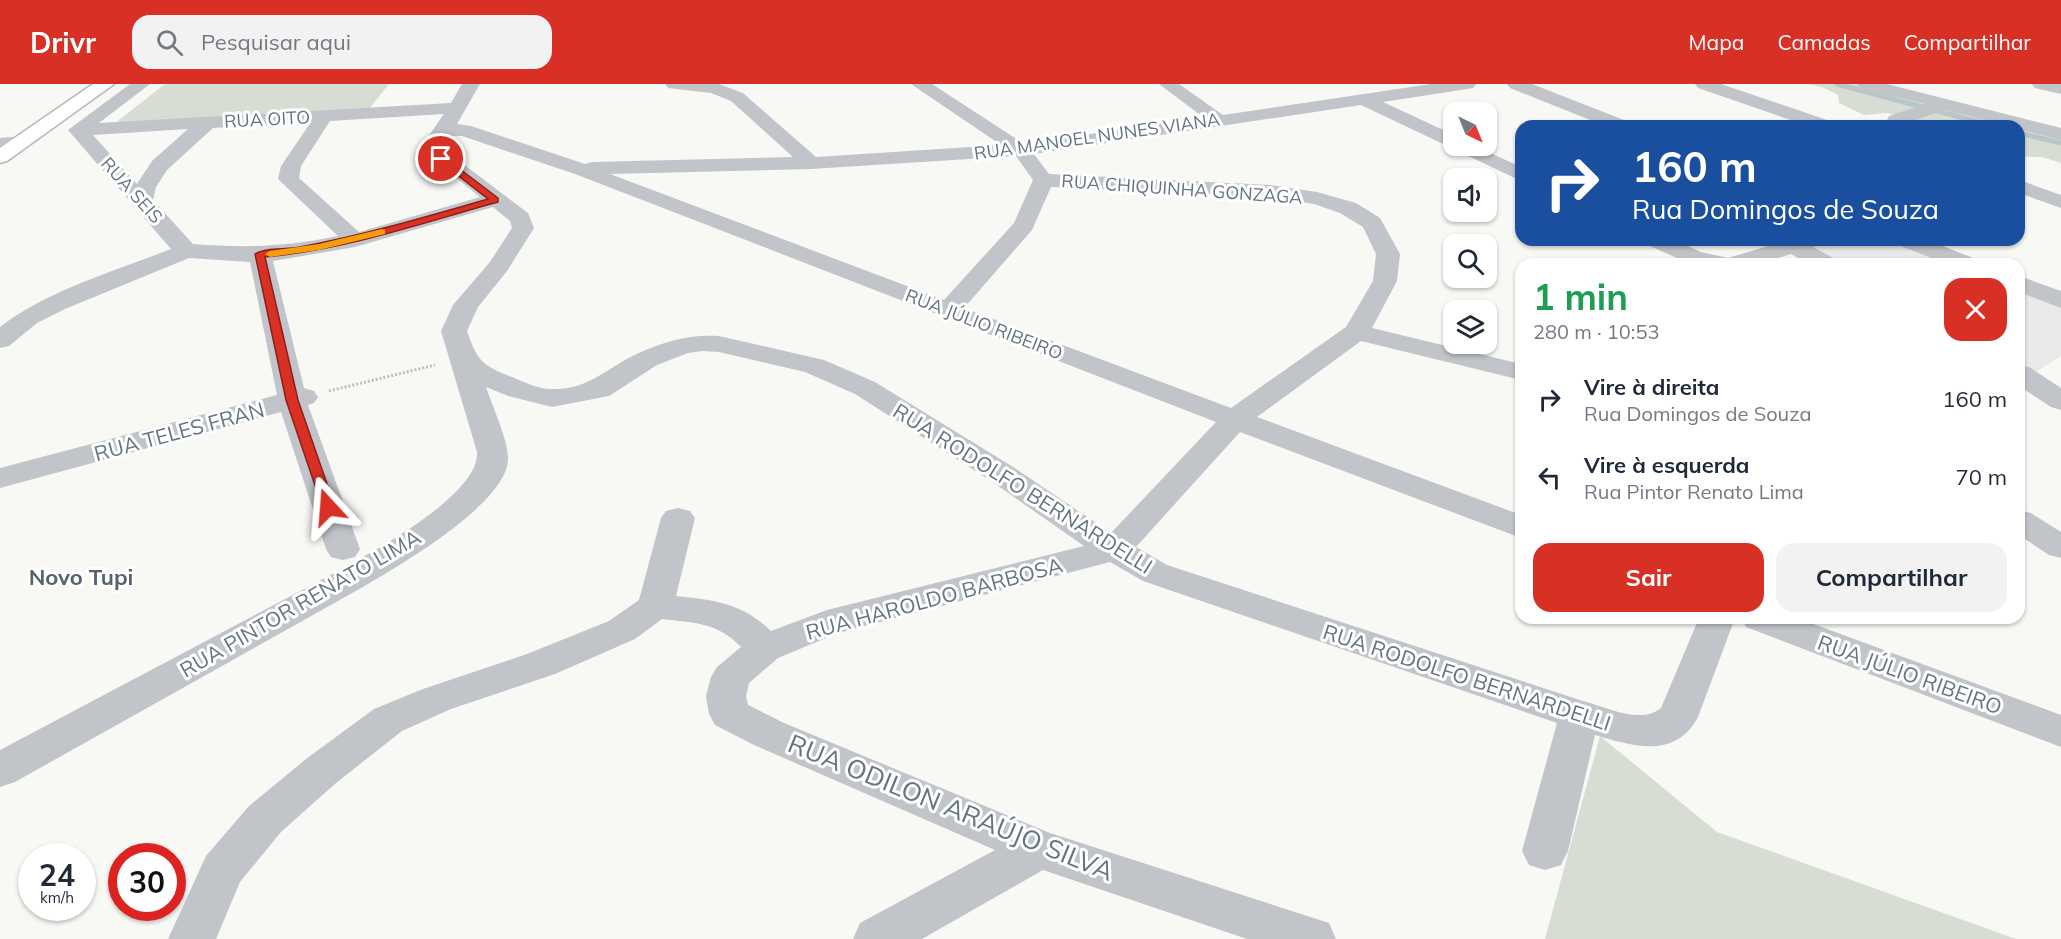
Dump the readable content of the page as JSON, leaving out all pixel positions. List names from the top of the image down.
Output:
{
  "streets": {
    "street": [
      "RUA OITO",
      "RUA MANOEL NUNES VIANA",
      "RUA CHIQUINHA GONZAGA",
      "RUA SEIS",
      "RUA JÚLIO RIBEIRO",
      "RUA TELES FRAN",
      "RUA RODOLFO BERNARDELLI",
      "RUA HAROLDO BARBOSA",
      "RUA PINTOR RENATO LIMA",
      "RUA ODILON ARAÚJO SILVA"
    ]
  },
  "crossings": [
    ["RUA OITO", "RUA SEIS"],
    ["RUA OITO", "RUA JÚLIO RIBEIRO"],
    ["RUA OITO", "RUA PINTOR RENATO LIMA"],
    ["RUA MANOEL NUNES VIANA", "RUA JÚLIO RIBEIRO"],
    ["RUA CHIQUINHA GONZAGA", "RUA JÚLIO RIBEIRO"],
    ["RUA CHIQUINHA GONZAGA", "RUA RODOLFO BERNARDELLI"],
    ["RUA CHIQUINHA GONZAGA", "RUA HAROLDO BARBOSA"],
    ["RUA JÚLIO RIBEIRO", "RUA PINTOR RENATO LIMA"],
    ["RUA RODOLFO BERNARDELLI", "RUA HAROLDO BARBOSA"],
    ["RUA RODOLFO BERNARDELLI", "RUA PINTOR RENATO LIMA"],
    ["RUA HAROLDO BARBOSA", "RUA ODILON ARAÚJO SILVA"]
  ],
  "districts": ["Novo Tupi"],
  "north": "bottom right",
  "page": {
    "header": "Drivr",
    "search": "Pesquisar aqui",
    "nav": ["Mapa", "Camadas", "Compartilhar"],
    "turn": ["160 m", "Rua Domingos de Souza"],
    "heading": ["1 min", "280 m · 10:53"],
    "list": [
      {
        "name": "Vire à direita",
        "note": "Rua Domingos de Souza",
        "value": "160 m"
      },
      {
        "name": "Vire à esquerda",
        "note": "Rua Pintor Renato Lima",
        "value": "70 m"
      }
    ],
    "buttons": ["Sair", "Compartilhar"],
    "speed": "24 km/h",
    "limit": "30"
  }
}
